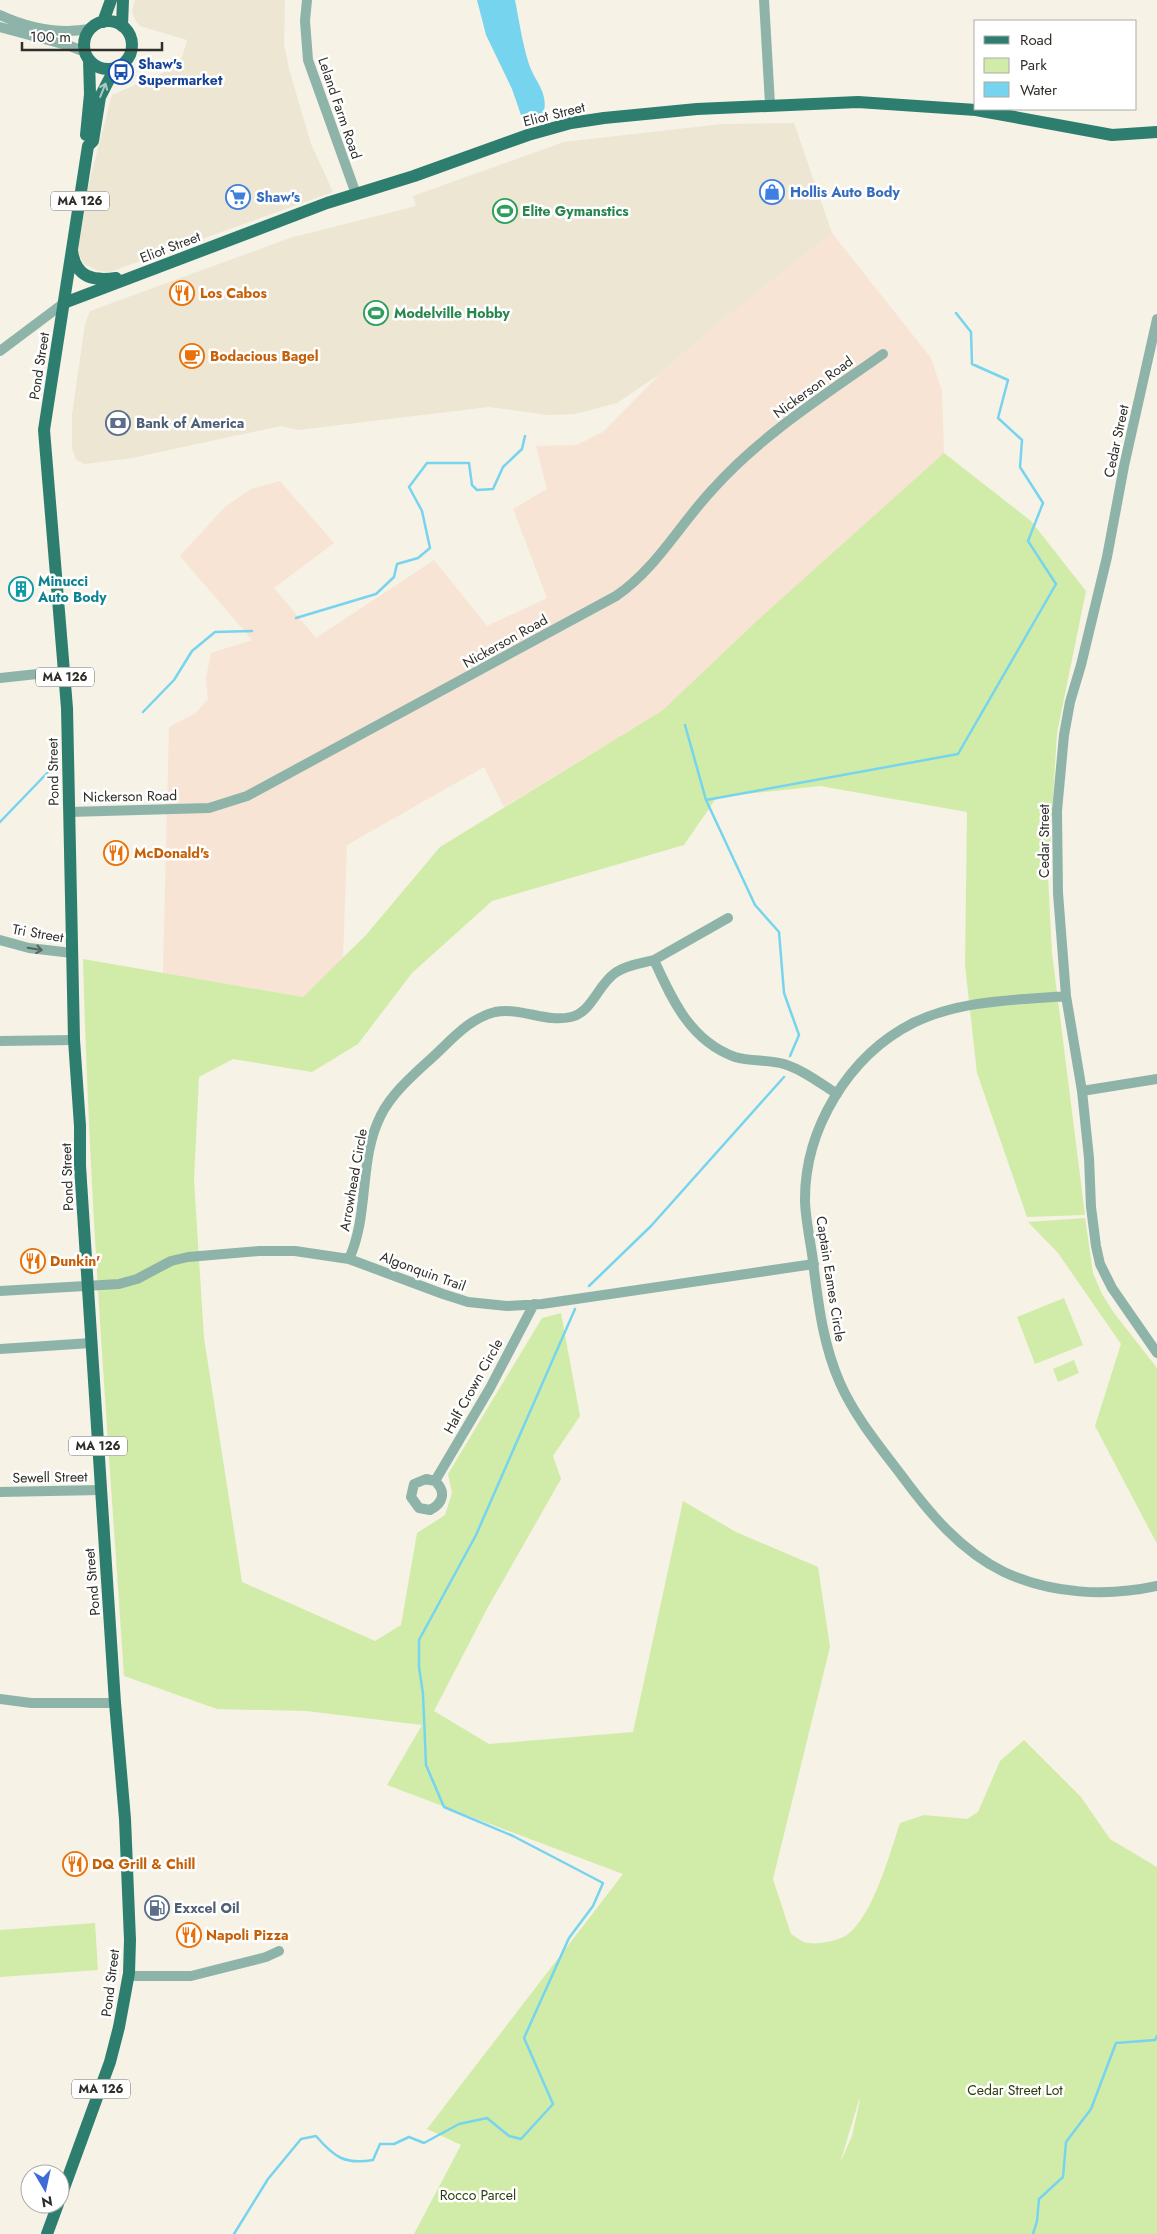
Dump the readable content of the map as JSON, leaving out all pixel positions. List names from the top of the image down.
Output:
{
  "streets": {
    "main road": ["Eliot Street", "MA 126", "Pond Street"],
    "street": [
      "Leland Farm Road",
      "Nickerson Road",
      "Cedar Street",
      "Tri Street",
      "Arrowhead Circle",
      "Algonquin Trail",
      "Captain Eames Circle",
      "Half Crown Circle",
      "Sewell Street"
    ]
  },
  "crossings": [
    ["Leland Farm Road", "Eliot Street"],
    ["Eliot Street", "Pond Street"],
    ["MA 126", "Pond Street"],
    ["Pond Street", "Nickerson Road"],
    ["Pond Street", "Tri Street"],
    ["Pond Street", "Algonquin Trail"],
    ["Pond Street", "Sewell Street"],
    ["Cedar Street", "Captain Eames Circle"],
    ["Arrowhead Circle", "Algonquin Trail"],
    ["Algonquin Trail", "Captain Eames Circle"],
    ["Algonquin Trail", "Half Crown Circle"]
  ],
  "one_way": ["Tri Street"],
  "parks": ["Cedar Street Lot", "Rocco Parcel"],
  "places": {
    "bus stop": ["Shaw's Supermarket"],
    "shop": ["Hollis Auto Body"],
    "supermarket": ["Shaw's"],
    "sports": ["Elite Gymanstics", "Modelville Hobby"],
    "restaurant": [
      "Los Cabos",
      "McDonald's",
      "Dunkin'",
      "DQ Grill & Chill",
      "Napoli Pizza"
    ],
    "cafe": ["Bodacious Bagel"],
    "bank": ["Bank of America"],
    "building": ["Minucci Auto Body"],
    "fuel station": ["Exxcel Oil"]
  },
  "legend": ["Road", "Park", "Water"],
  "scale_bar": "100 m",
  "north": "bottom"
}
